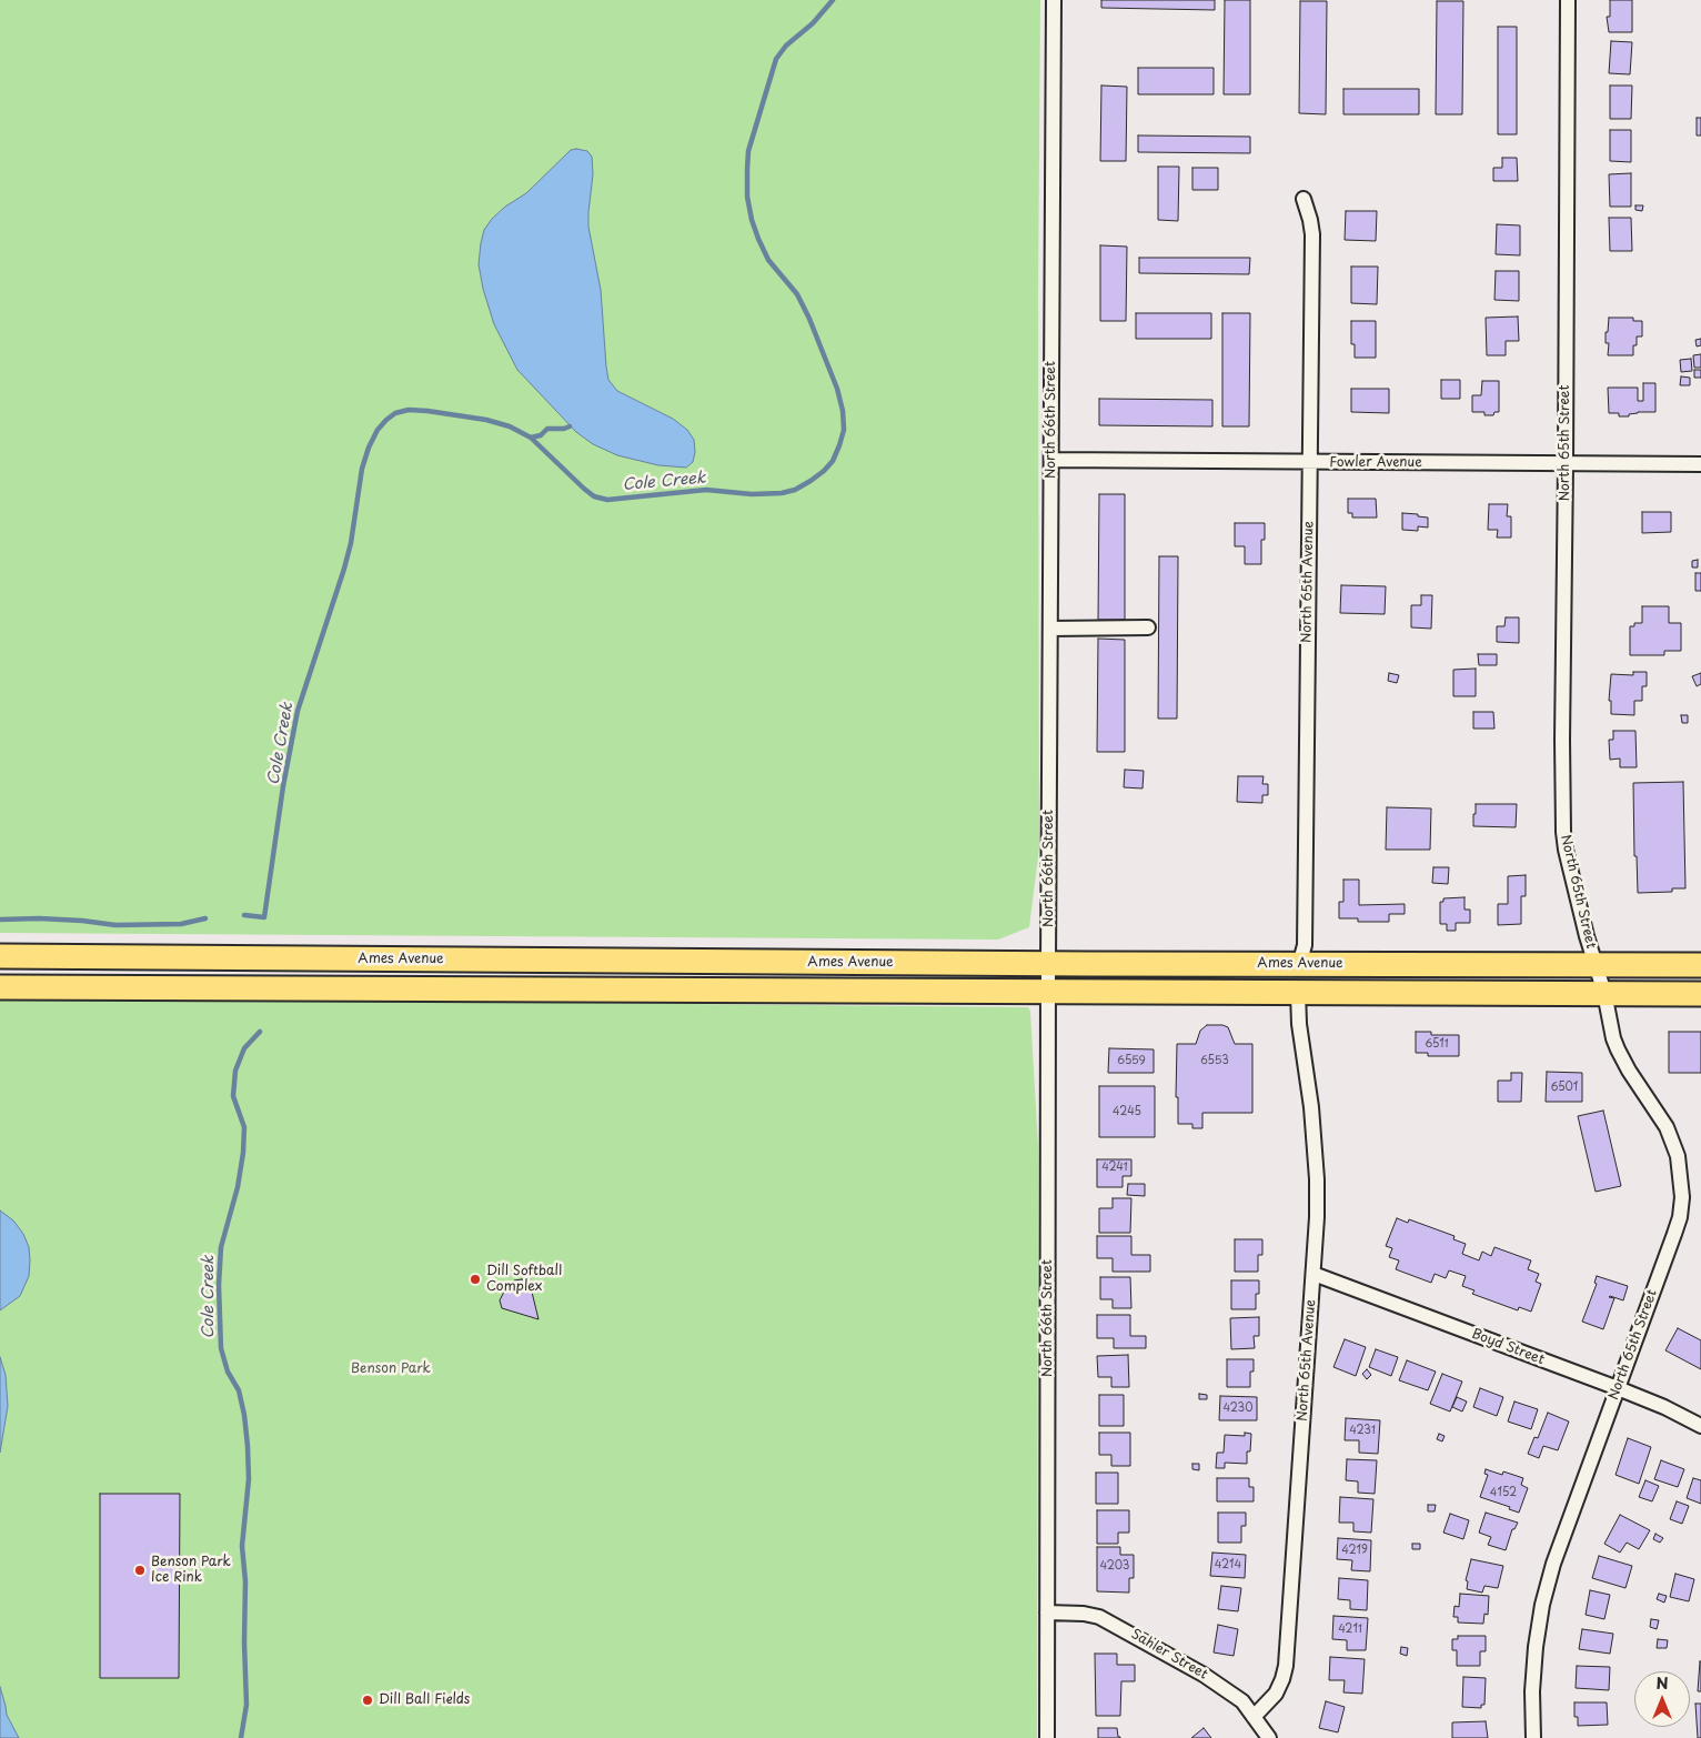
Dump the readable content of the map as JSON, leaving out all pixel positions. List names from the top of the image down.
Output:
{
  "streets": {
    "main road": ["Ames Avenue"],
    "street": [
      "North 66th Street",
      "North 65th Street",
      "Fowler Avenue",
      "North 65th Avenue",
      "Boyd Street",
      "Sahler Street"
    ]
  },
  "crossings": [
    ["North 66th Street", "Fowler Avenue"],
    ["North 66th Street", "Ames Avenue"],
    ["North 66th Street", "Sahler Street"],
    ["North 65th Street", "Fowler Avenue"],
    ["North 65th Street", "Ames Avenue"],
    ["North 65th Street", "Boyd Street"],
    ["Fowler Avenue", "North 65th Avenue"],
    ["North 65th Avenue", "Ames Avenue"],
    ["North 65th Avenue", "Boyd Street"],
    ["North 65th Avenue", "Sahler Street"]
  ],
  "water": ["Cole Creek"],
  "parks": ["Benson Park"],
  "places": ["Dill Softball Complex", "Benson Park Ice Rink", "Dill Ball Fields"],
  "house_numbers": [
    "6511",
    "6559",
    "6553",
    "6501",
    "4245",
    "4241",
    "4230",
    "4231",
    "4152",
    "4219",
    "4214",
    "4203",
    "4211"
  ],
  "north": "top"
}
